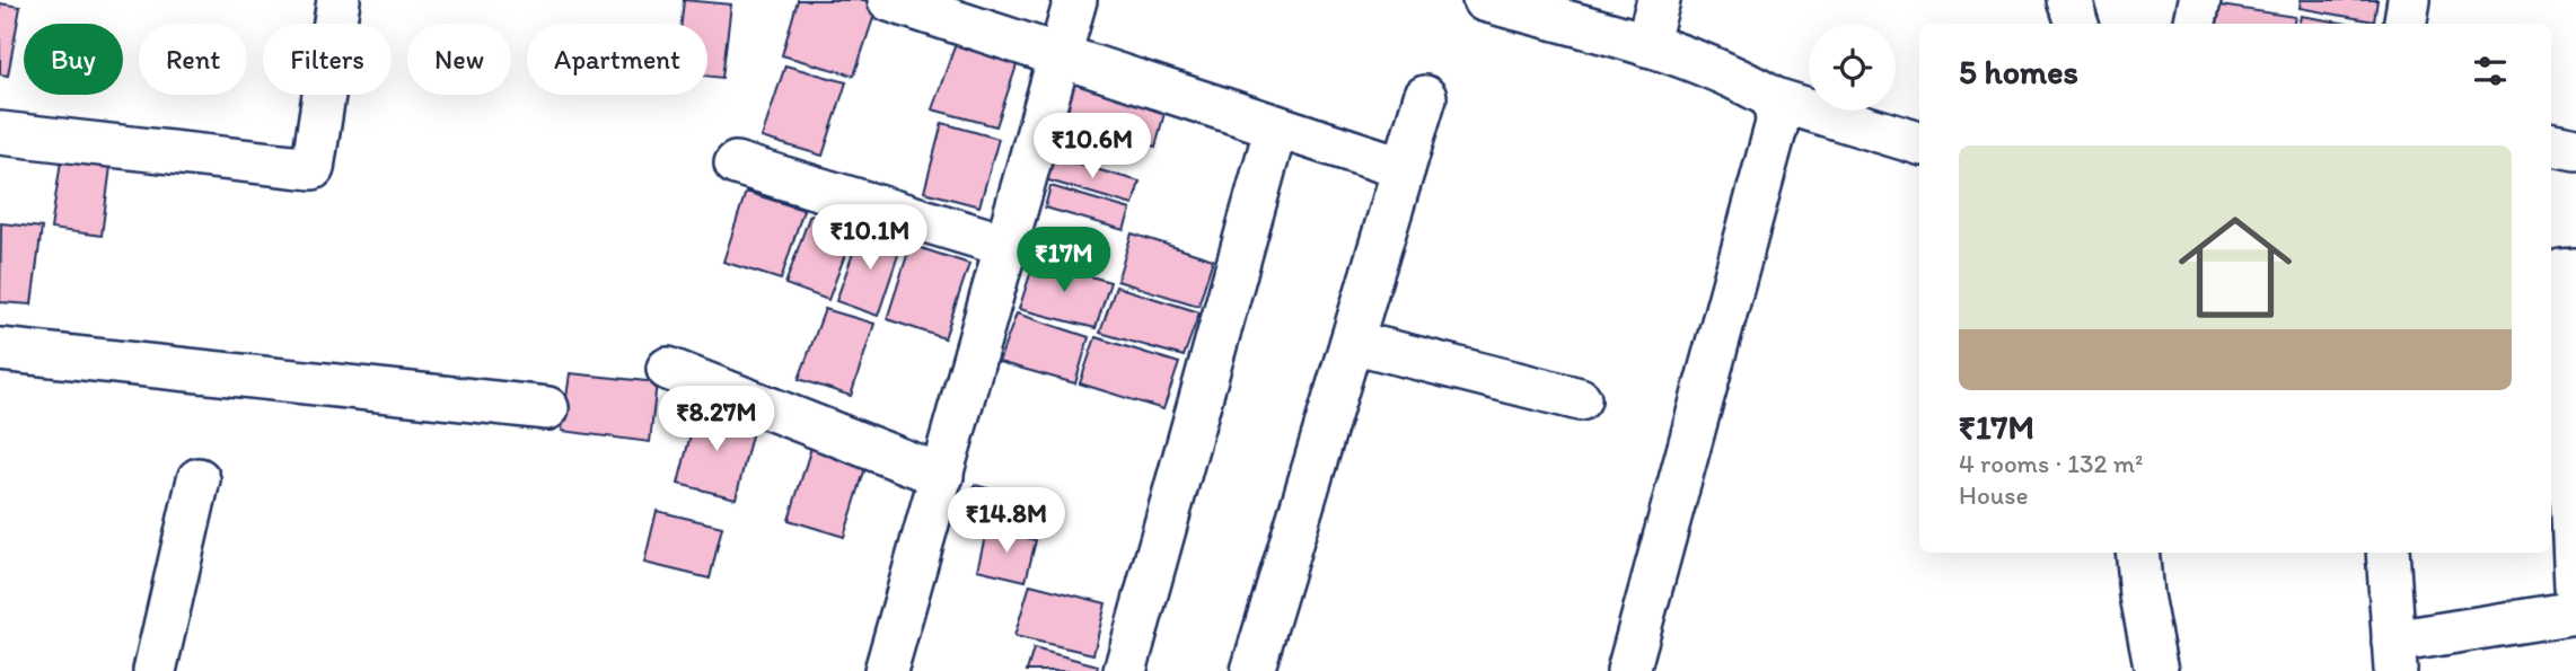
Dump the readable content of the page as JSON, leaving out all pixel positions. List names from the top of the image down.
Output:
{
  "page": {
    "chip": [
      "Buy",
      "Rent",
      "Filters",
      "New",
      "Apartment"
    ],
    "heading": "5 homes",
    "price": [
      "₹10.6M",
      "₹10.1M",
      "₹17M",
      "₹8.27M",
      "₹14.8M"
    ],
    "list": [
      {
        "name": "₹17M",
        "note": "4 rooms · 132 m² · House"
      }
    ]
  }
}
